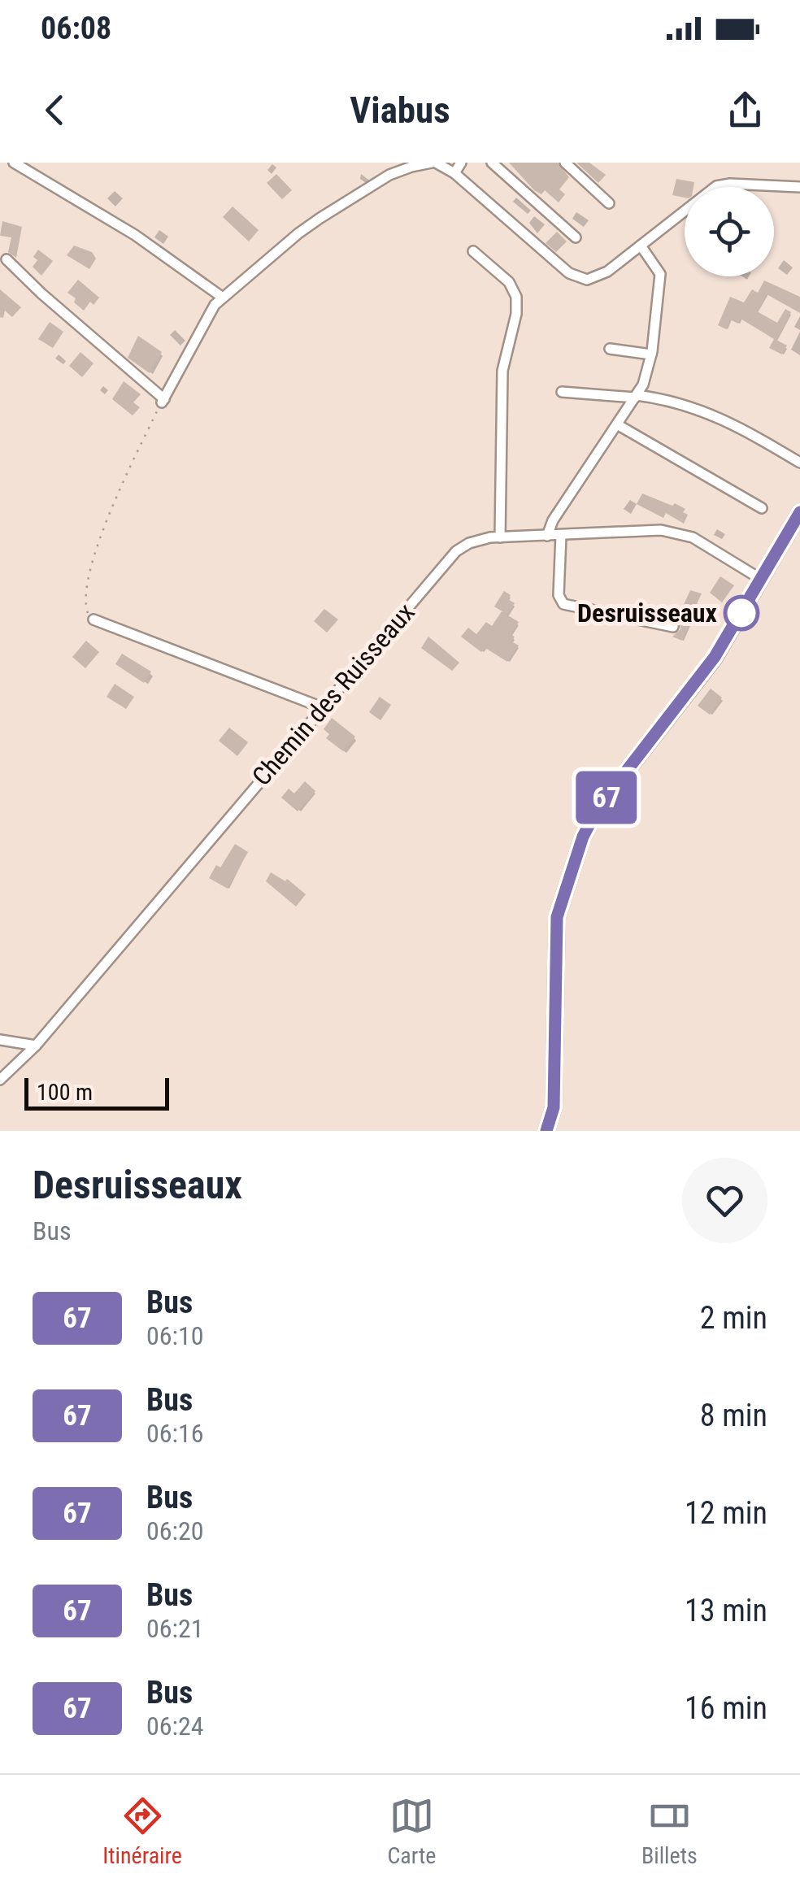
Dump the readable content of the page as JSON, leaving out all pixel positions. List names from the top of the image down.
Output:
{
  "streets": {
    "street": ["Chemin des Ruisseaux"]
  },
  "places": ["Desruisseaux"],
  "lines": ["bus line 67"],
  "scale_bar": "100 m",
  "page": {
    "status": "06:08",
    "header": "Viabus",
    "on_map": "67",
    "scale": "100 m",
    "heading": ["Desruisseaux", "Bus"],
    "list": [
      {
        "mark": "67",
        "name": "Bus",
        "note": "06:10",
        "value": "2 min"
      },
      {
        "mark": "67",
        "name": "Bus",
        "note": "06:16",
        "value": "8 min"
      },
      {
        "mark": "67",
        "name": "Bus",
        "note": "06:20",
        "value": "12 min"
      },
      {
        "mark": "67",
        "name": "Bus",
        "note": "06:21",
        "value": "13 min"
      },
      {
        "mark": "67",
        "name": "Bus",
        "note": "06:24",
        "value": "16 min"
      }
    ],
    "tabs": ["Itinéraire", "Carte", "Billets"]
  }
}
